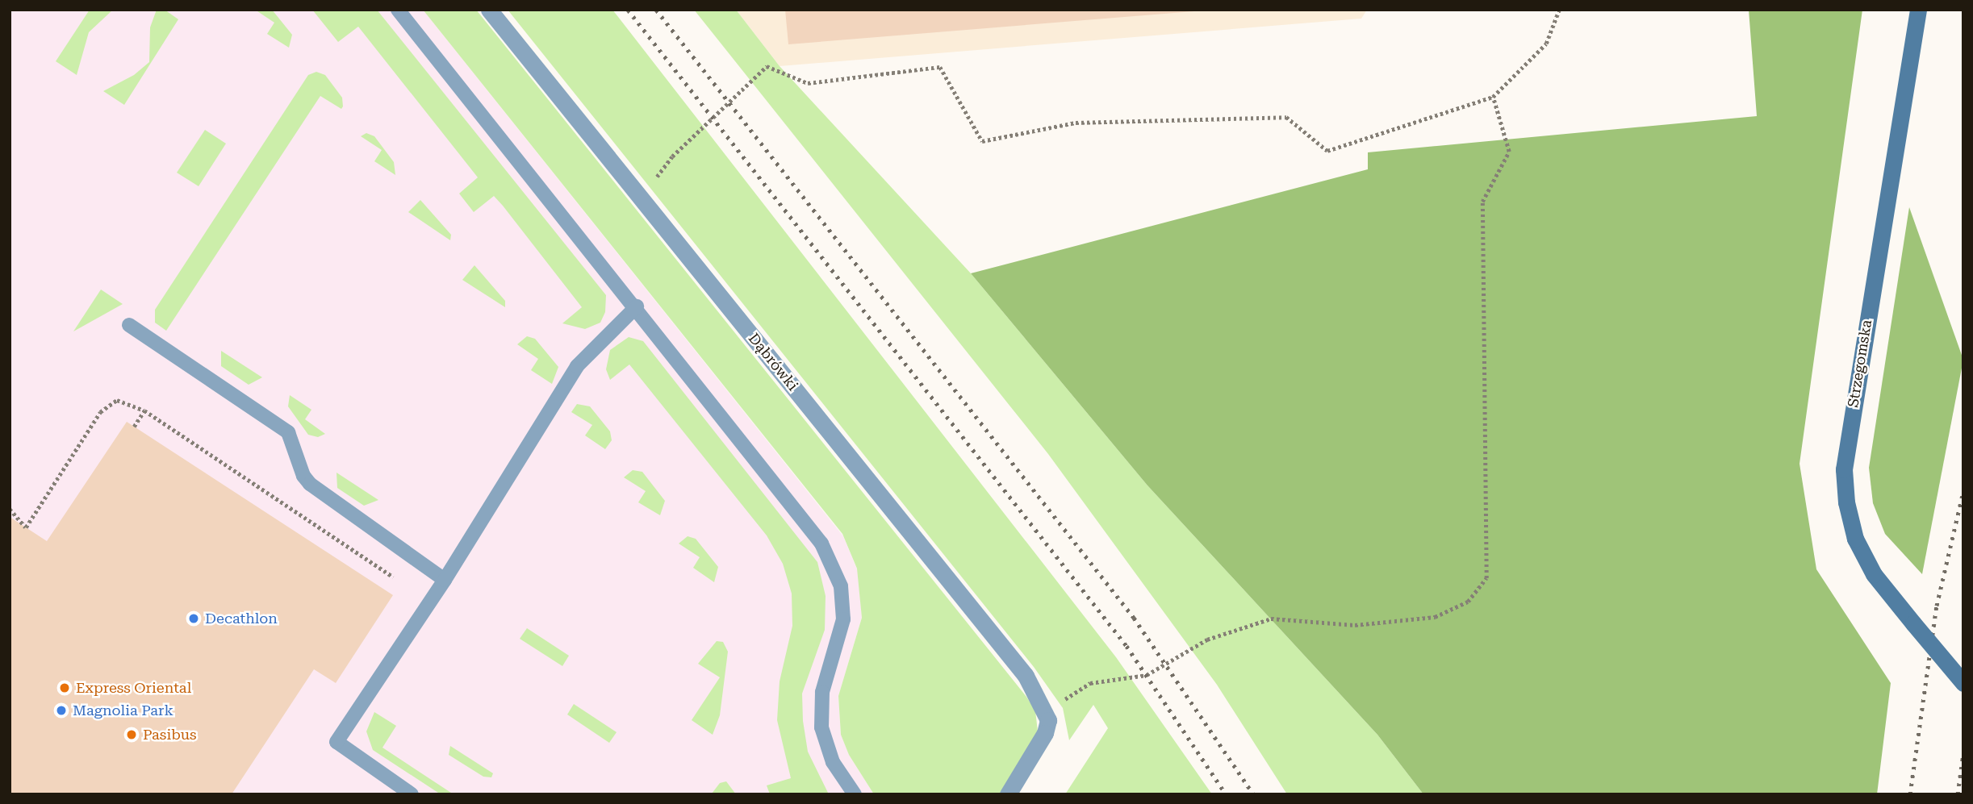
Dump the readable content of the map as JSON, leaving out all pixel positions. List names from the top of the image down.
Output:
{
  "streets": {
    "main road": ["Strzegomska"],
    "street": ["Dąbrówki"]
  },
  "places": [
    "Decathlon",
    "Express Oriental",
    "Magnolia Park",
    "Pasibus"
  ]
}
